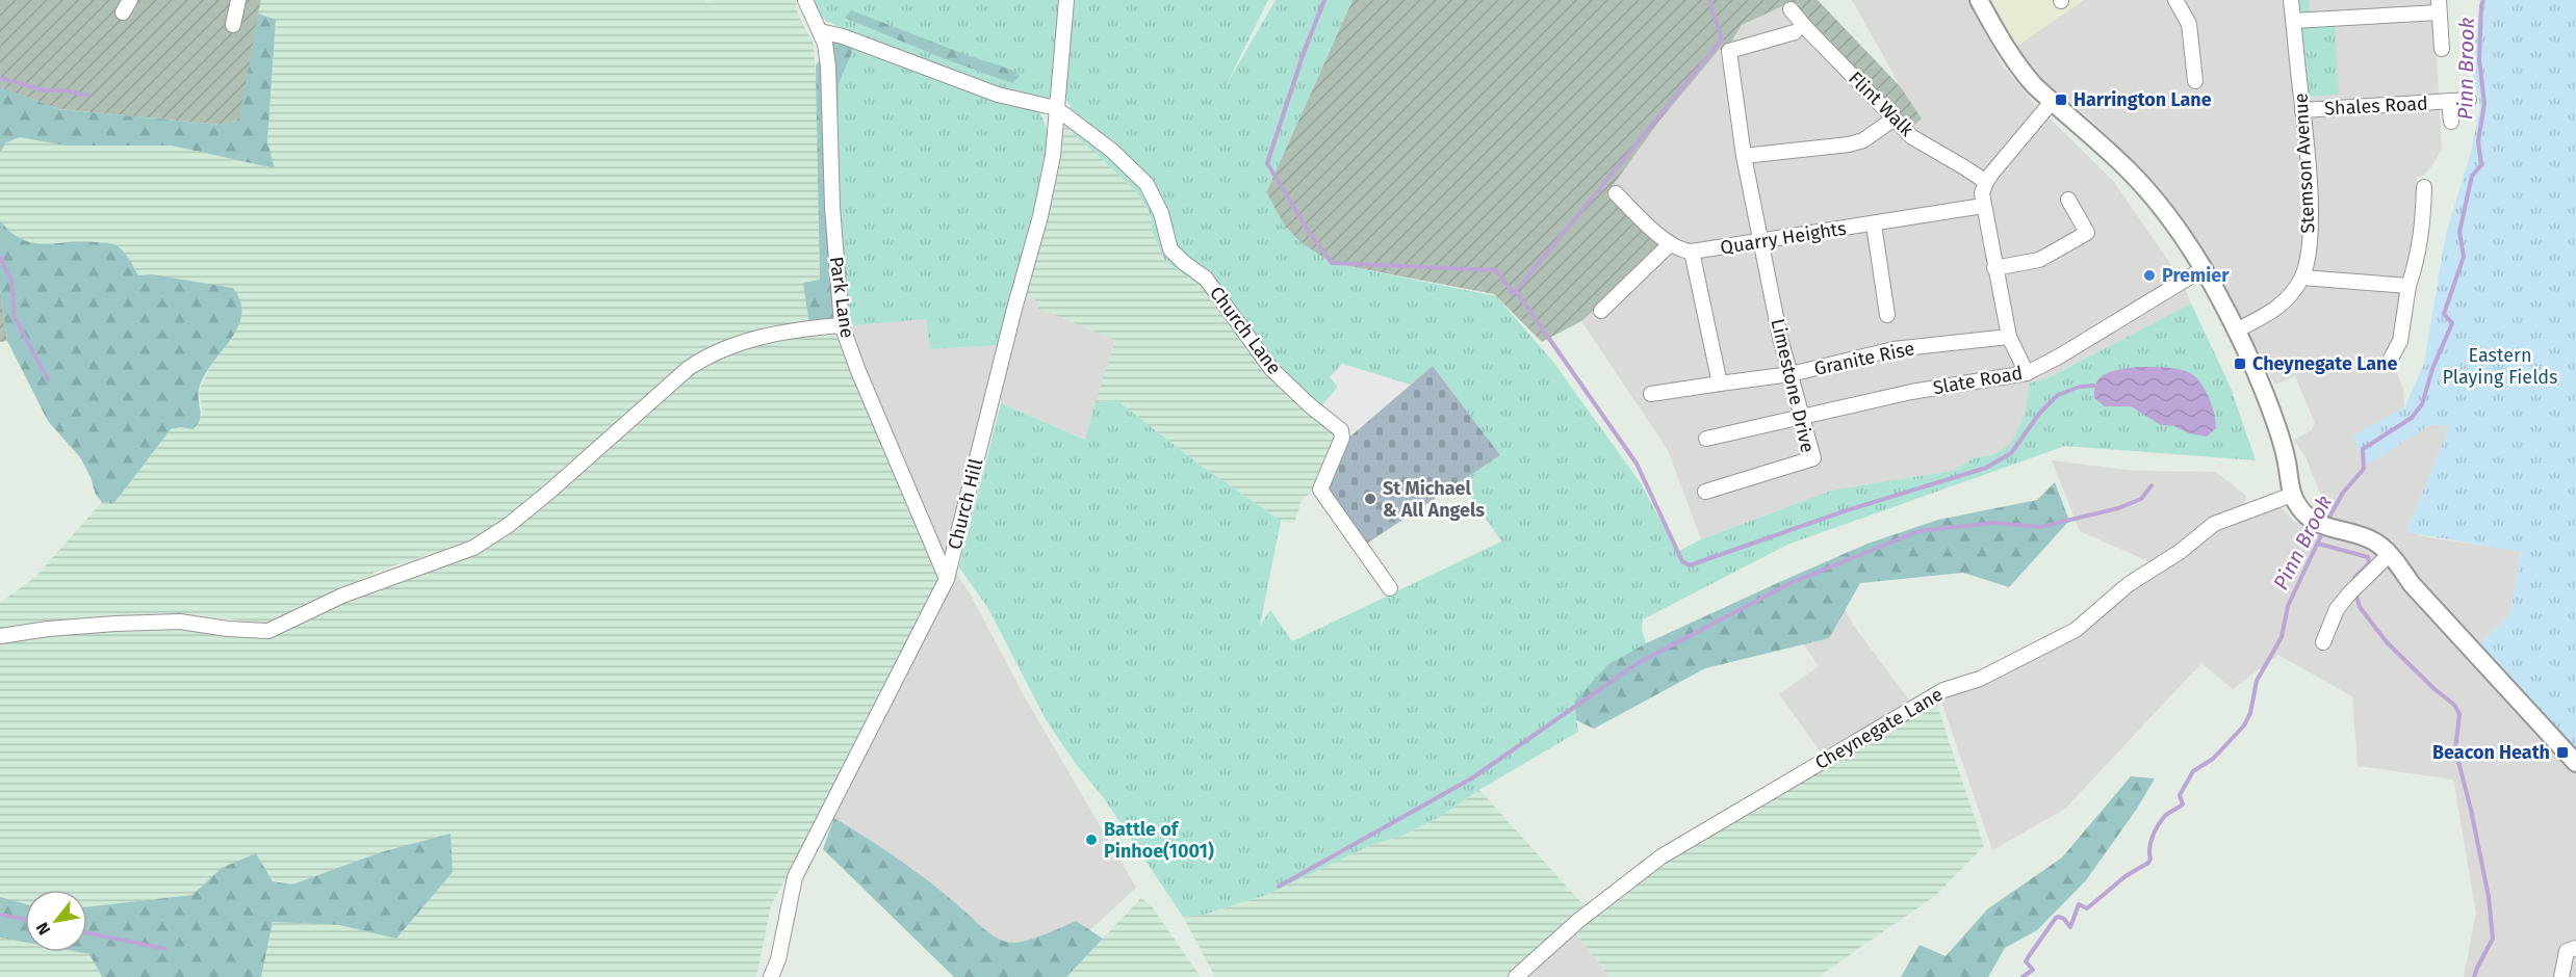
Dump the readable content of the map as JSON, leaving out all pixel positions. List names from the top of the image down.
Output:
{
  "streets": {
    "street": [
      "Flint Walk",
      "Shales Road",
      "Stemson Avenue",
      "Quarry Heights",
      "Park Lane",
      "Church Lane",
      "Granite Rise",
      "Slate Road",
      "Limestone Drive",
      "Church Hill",
      "Cheynegate Lane"
    ]
  },
  "crossings": [
    ["Shales Road", "Stemson Avenue"],
    ["Quarry Heights", "Limestone Drive"],
    ["Park Lane", "Church Lane"],
    ["Park Lane", "Church Hill"],
    ["Church Lane", "Church Hill"],
    ["Granite Rise", "Limestone Drive"],
    ["Slate Road", "Limestone Drive"]
  ],
  "water": ["Pinn Brook"],
  "parks": ["Eastern Playing Fields"],
  "places": {
    "transit": ["Harrington Lane", "Cheynegate Lane", "Beacon Heath"],
    "other": ["Premier", "St Michael & All Angels", "Battle of Pinhoe(1001)"]
  },
  "north": "bottom left"
}
